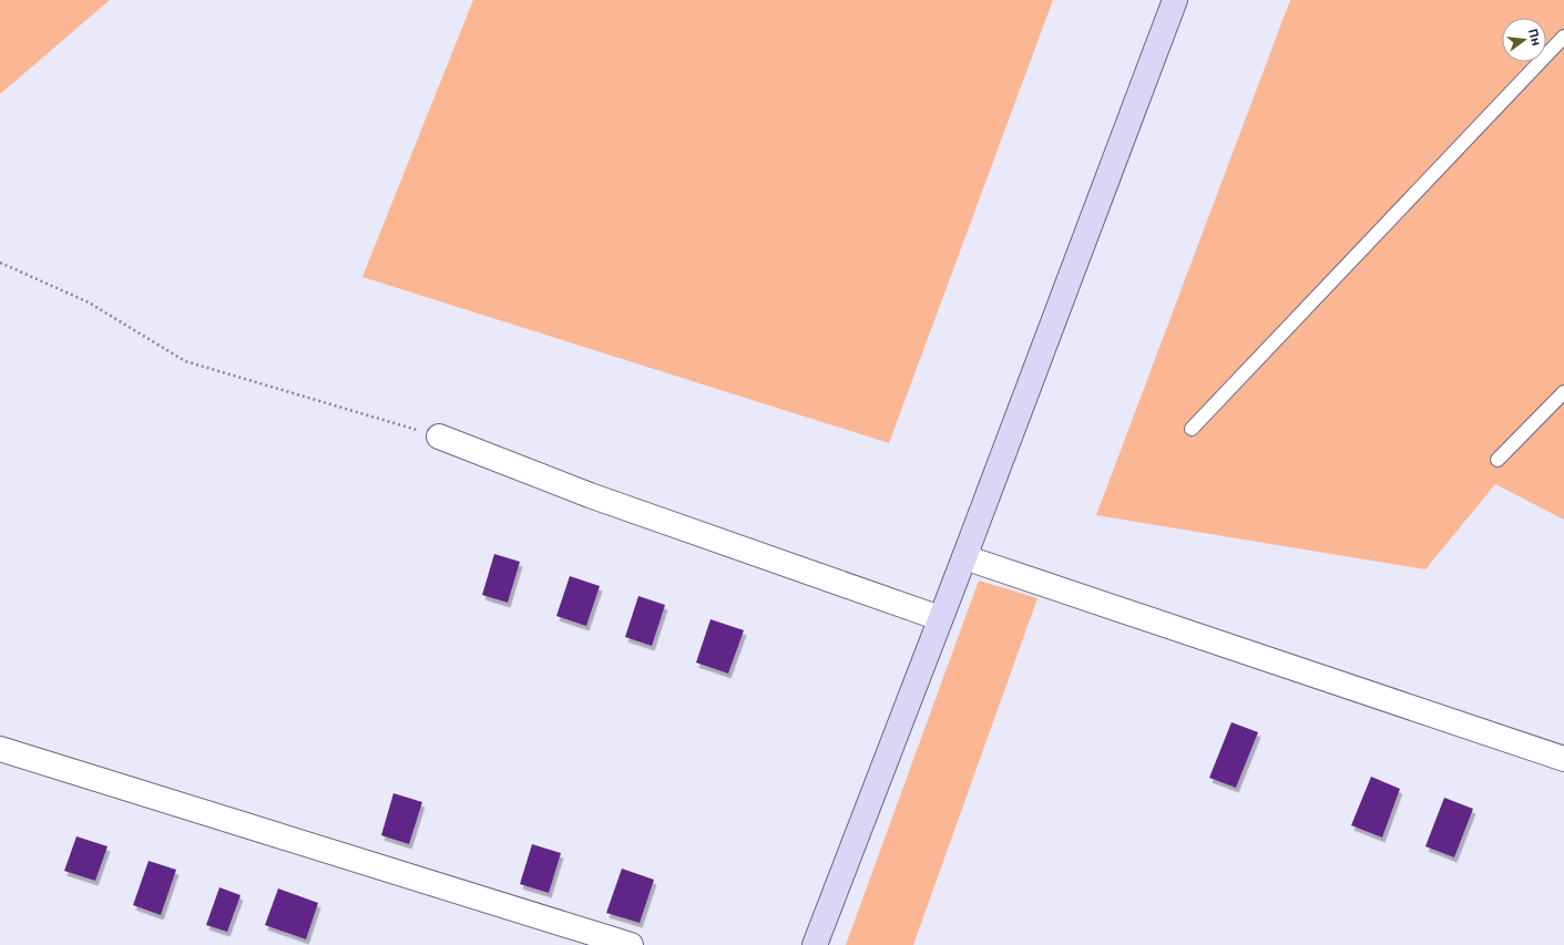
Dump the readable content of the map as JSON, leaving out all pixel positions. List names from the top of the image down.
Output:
{
  "north": "right"
}
